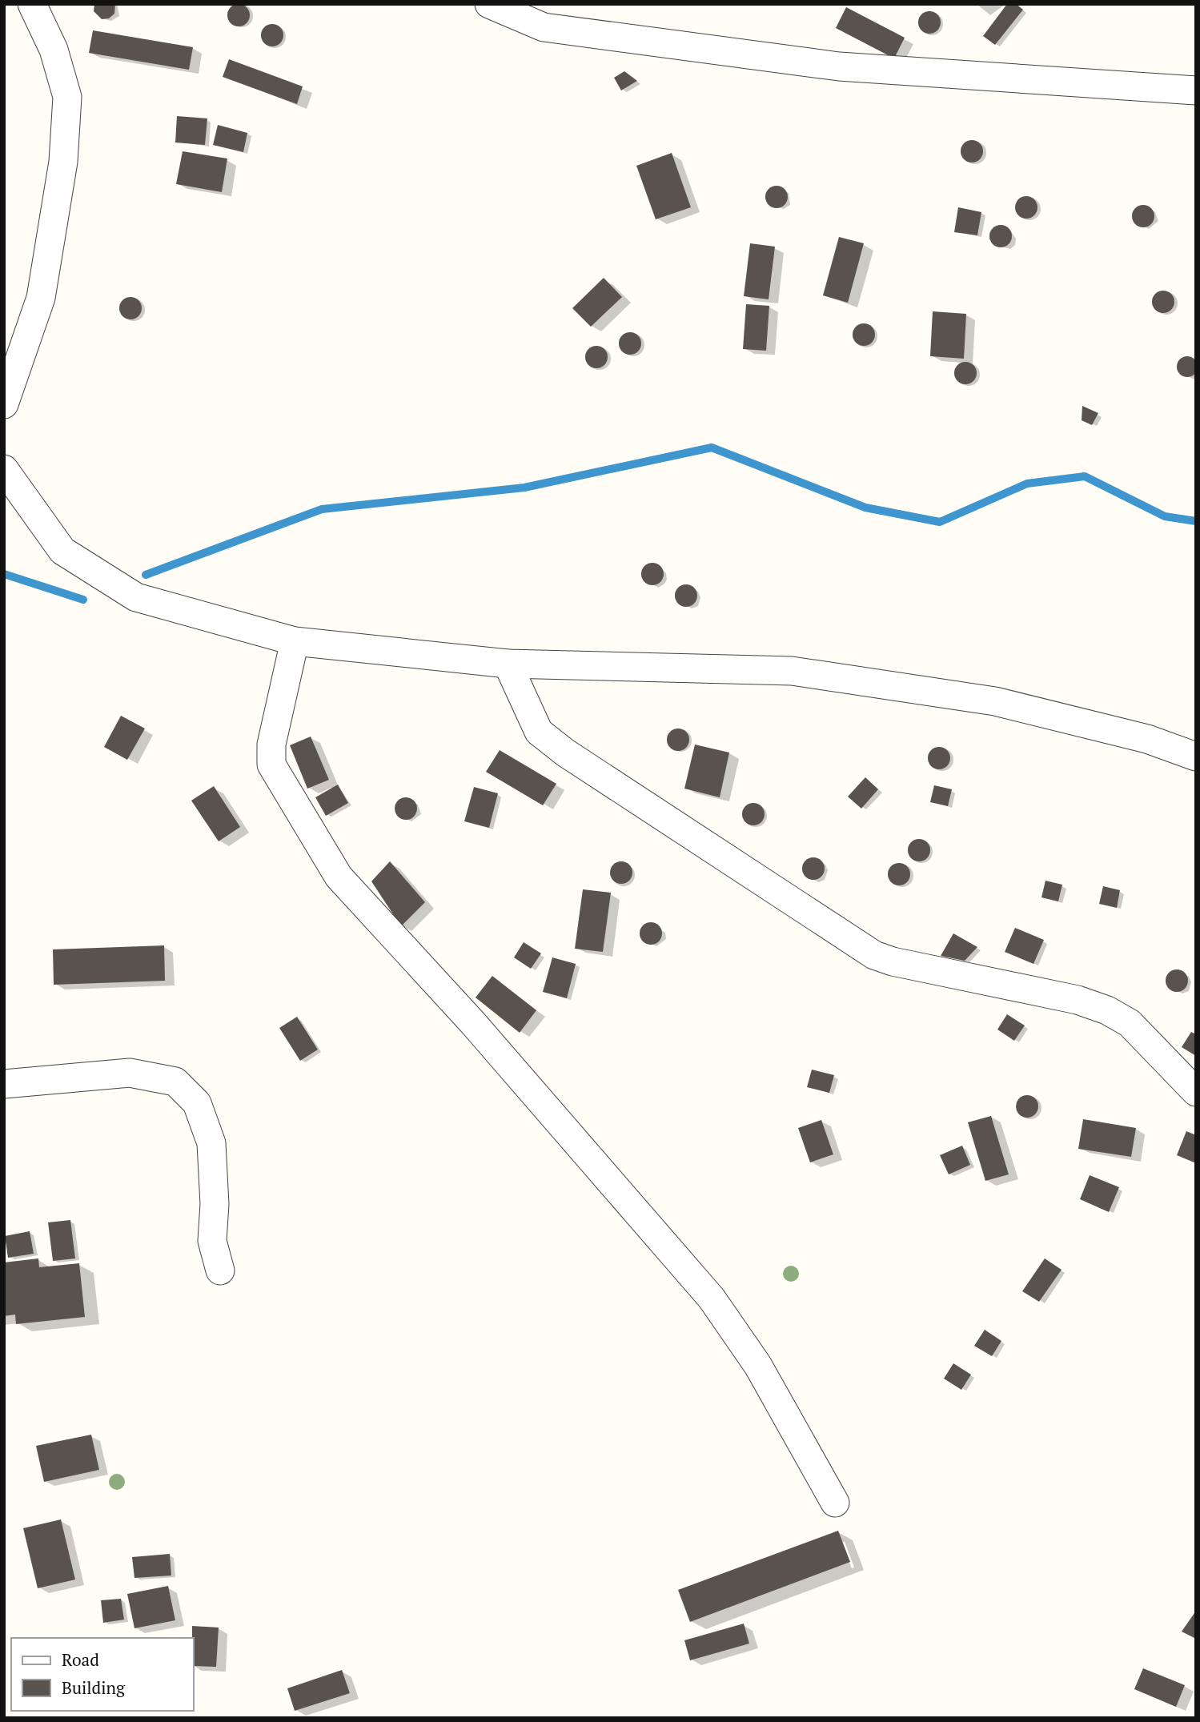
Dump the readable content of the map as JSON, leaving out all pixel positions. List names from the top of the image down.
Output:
{
  "legend": ["Road", "Building"]
}
